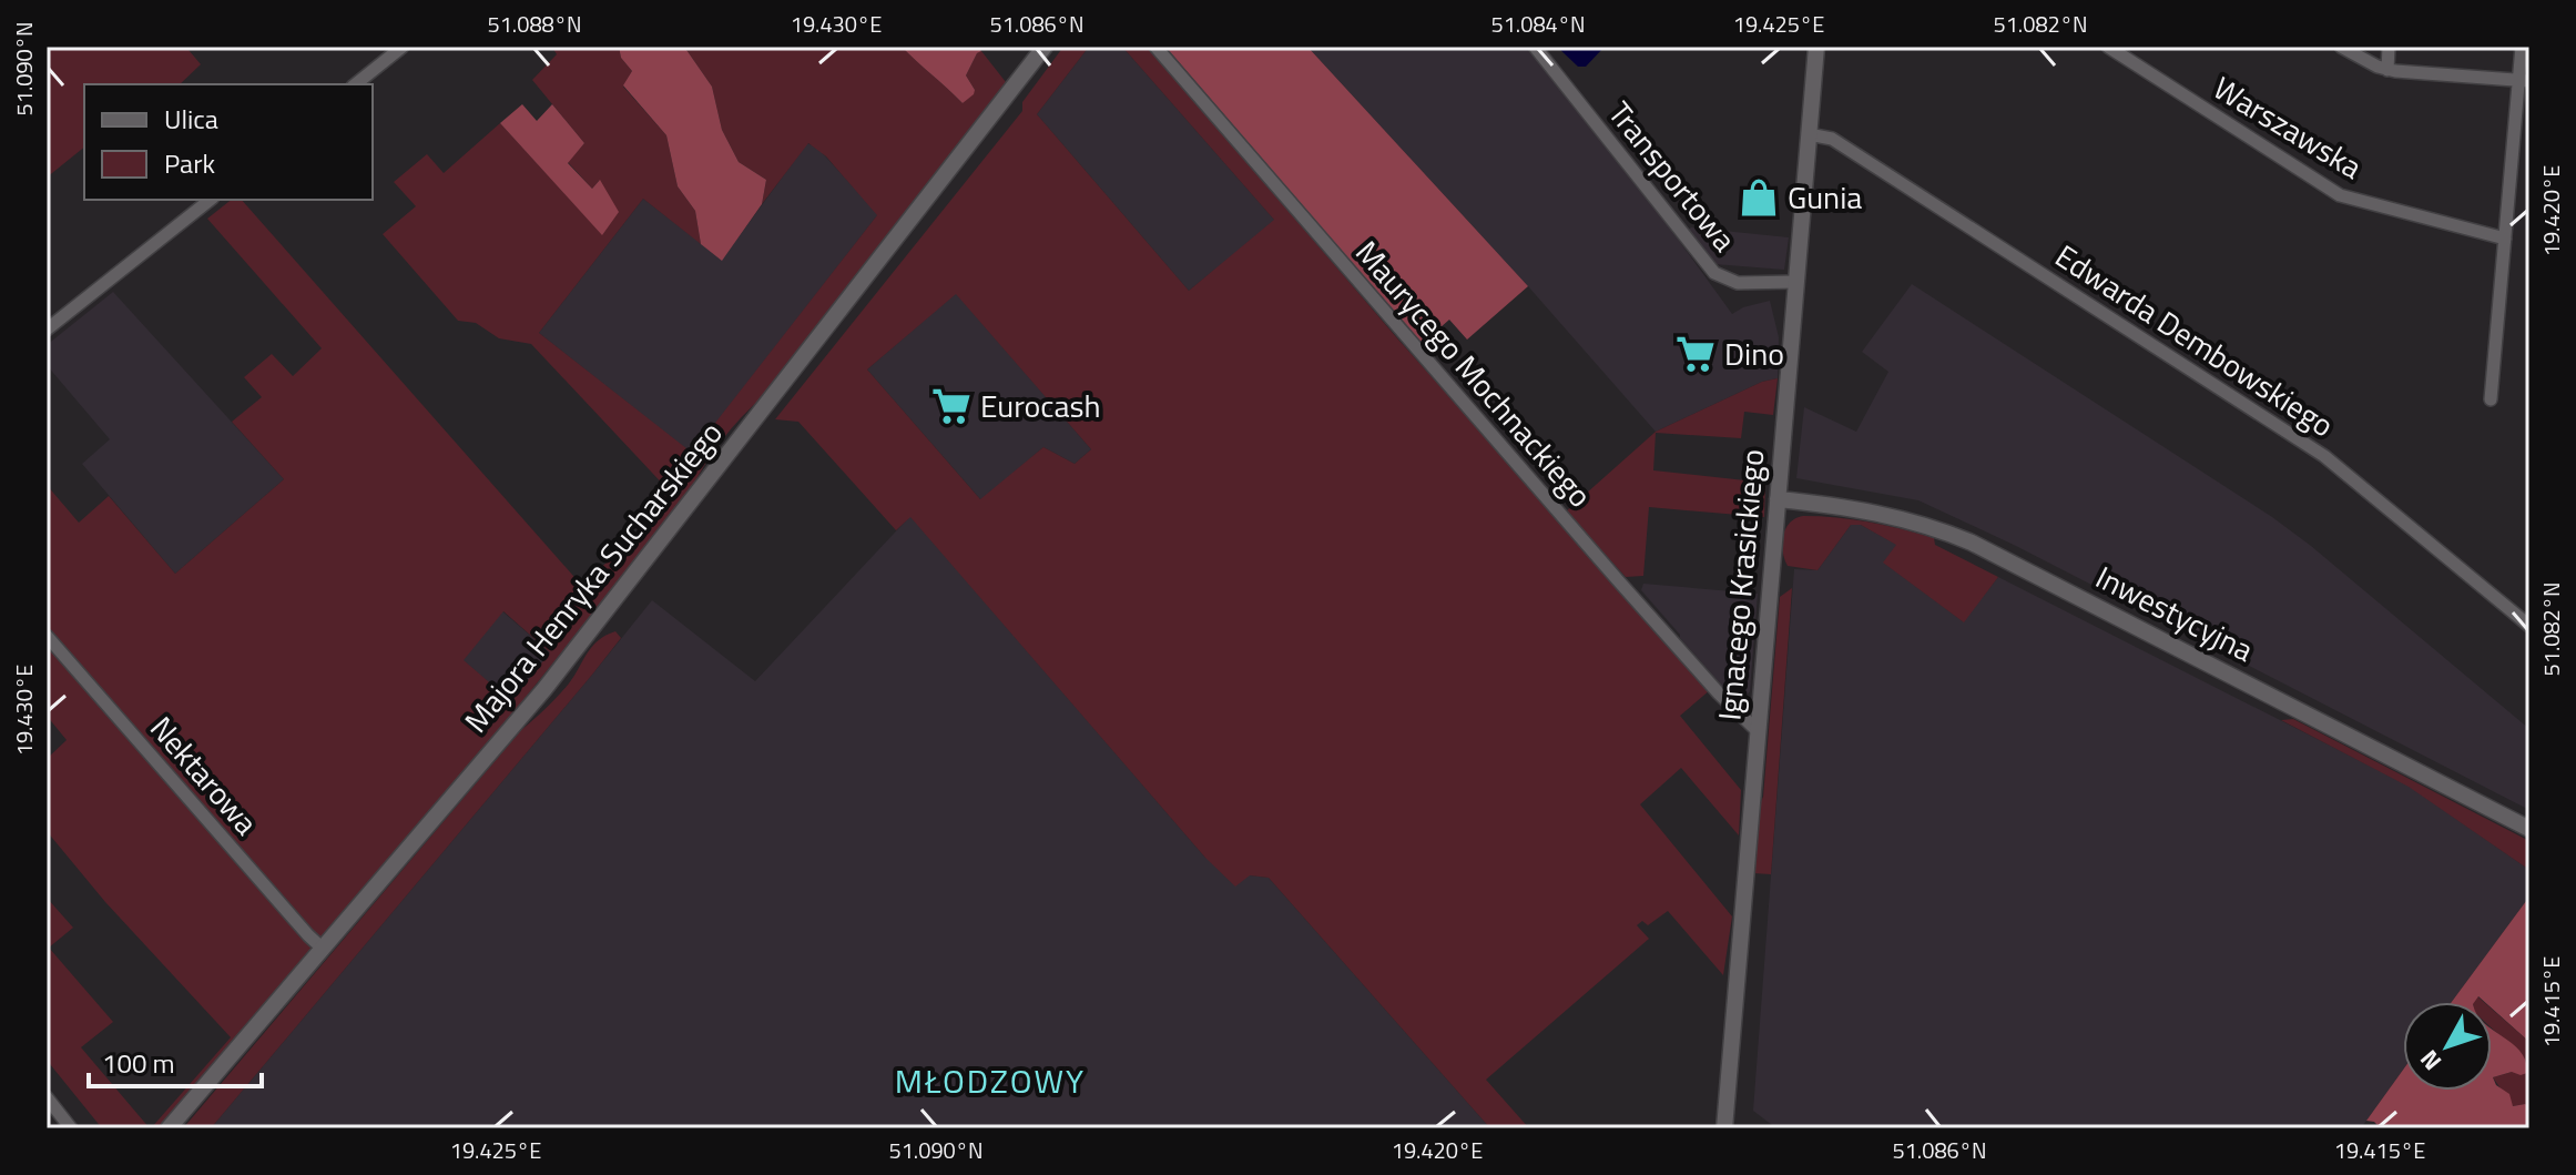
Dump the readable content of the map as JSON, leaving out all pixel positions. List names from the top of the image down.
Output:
{
  "streets": {
    "street": [
      "Warszawska",
      "Transportowa",
      "Edwarda Dembowskiego",
      "Maurycego Mochnackiego",
      "Majora Henryka Sucharskiego",
      "Ignacego Krasickiego",
      "Inwestycyjna",
      "Nektarowa"
    ]
  },
  "crossings": [
    ["Transportowa", "Ignacego Krasickiego"],
    ["Edwarda Dembowskiego", "Ignacego Krasickiego"],
    ["Maurycego Mochnackiego", "Ignacego Krasickiego"],
    ["Majora Henryka Sucharskiego", "Nektarowa"],
    ["Ignacego Krasickiego", "Inwestycyjna"]
  ],
  "districts": ["MŁODZOWY"],
  "places": {
    "shop": ["Gunia"],
    "supermarket": ["Dino", "Eurocash"]
  },
  "legend": ["Ulica", "Park"],
  "scale_bar": "100 m",
  "north": "bottom left",
  "coordinates": [
    "51.088°N",
    "19.430°E",
    "51.086°N",
    "51.084°N",
    "19.425°E",
    "51.082°N",
    "51.090°N",
    "19.420°E",
    "19.415°E"
  ]
}
